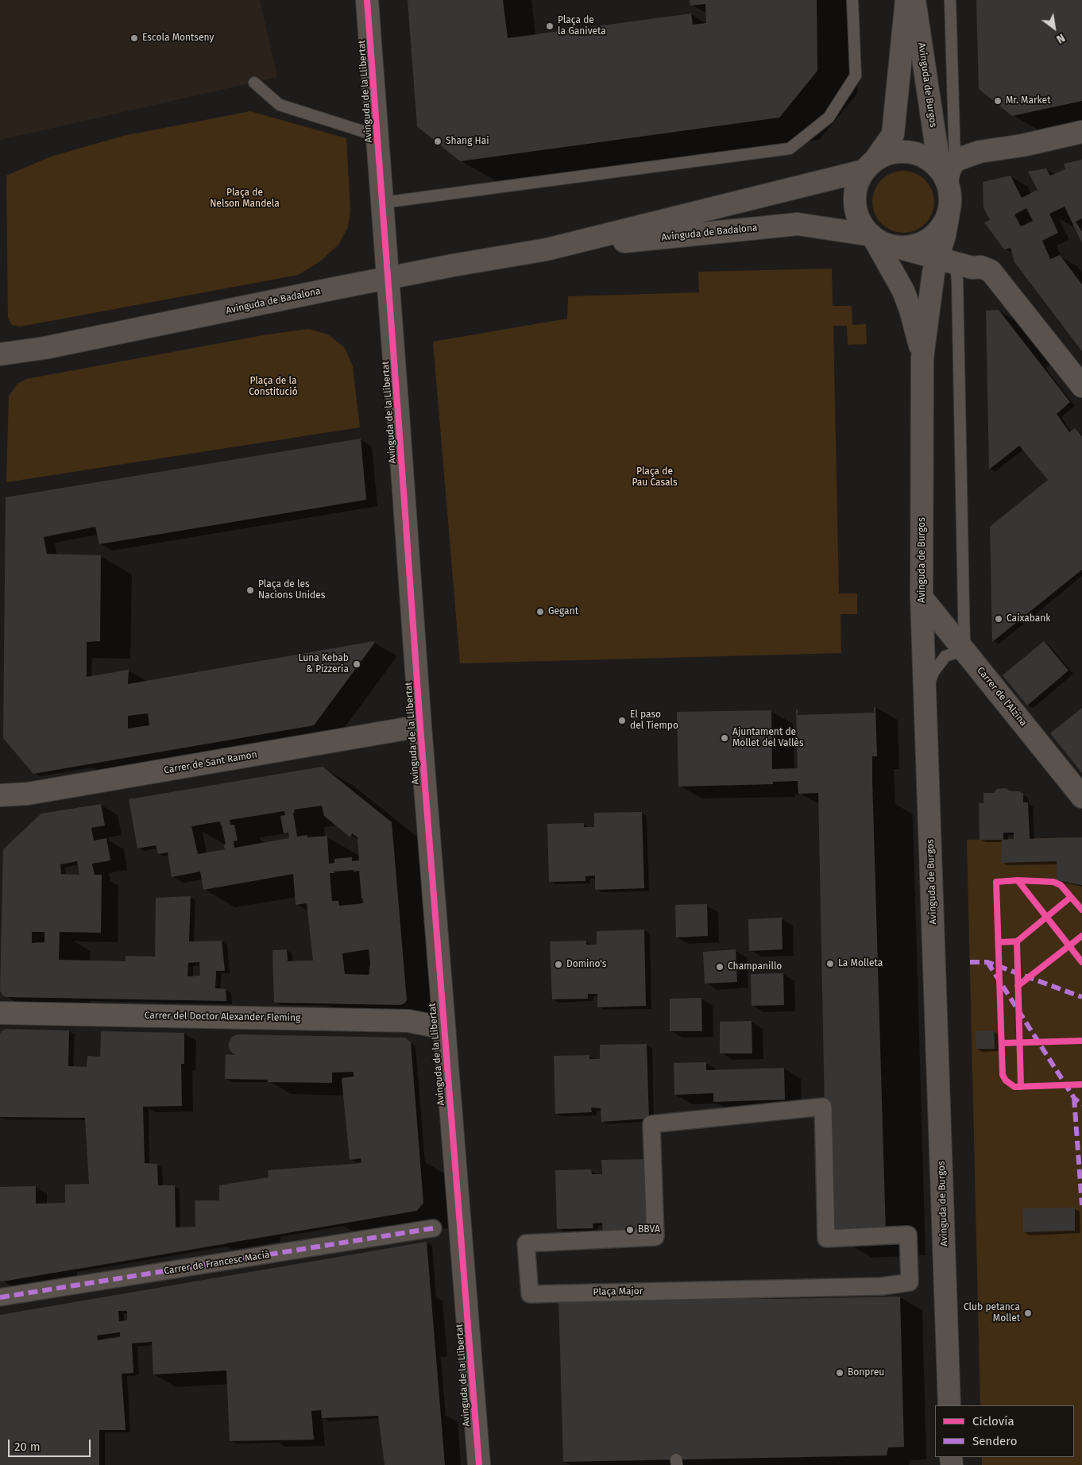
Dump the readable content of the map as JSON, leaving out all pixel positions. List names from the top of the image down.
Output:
{
  "streets": {
    "street": [
      "Avinguda de Burgos",
      "Avinguda de la Llibertat",
      "Avinguda de Badalona",
      "Carrer de l'Alzina",
      "Carrer de Sant Ramon",
      "Carrer del Doctor Alexander Fleming",
      "Carrer de Francesc Macià",
      "Plaça Major"
    ]
  },
  "crossings": [
    ["Avinguda de Burgos", "Avinguda de Badalona"],
    ["Avinguda de Burgos", "Carrer de l'Alzina"],
    ["Avinguda de la Llibertat", "Avinguda de Badalona"],
    ["Avinguda de la Llibertat", "Carrer de Sant Ramon"],
    ["Avinguda de la Llibertat", "Carrer del Doctor Alexander Fleming"]
  ],
  "parks": ["Plaça de Nelson Mandela", "Plaça de la Constitució", "Plaça de Pau Casals"],
  "places": [
    "Plaça de la Ganiveta",
    "Escola Montseny",
    "Mr. Market",
    "Shang Hai",
    "Plaça de les Nacions Unides",
    "Gegant",
    "Caixabank",
    "Luna Kebab & Pizzeria",
    "El paso del Tiempo",
    "Ajuntament de Mollet del Vallès",
    "La Molleta",
    "Domino's",
    "Champanillo",
    "BBVA",
    "Club petanca Mollet",
    "Bonpreu"
  ],
  "legend": ["Ciclovía", "Sendero"],
  "scale_bar": "20 m",
  "north": "bottom right"
}
